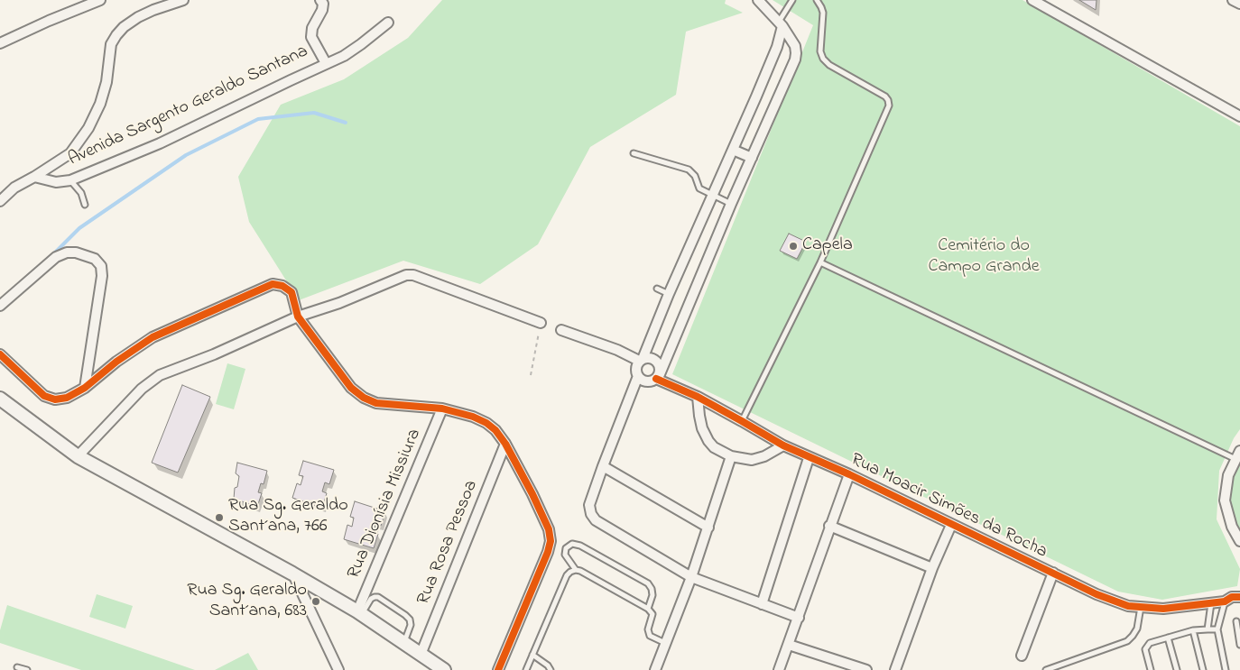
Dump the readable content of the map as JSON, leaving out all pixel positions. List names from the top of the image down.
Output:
{
  "streets": {
    "street": [
      "Avenida Sargento Geraldo Santana",
      "Rua Dionísia Missiura",
      "Rua Moacir Simões da Rocha",
      "Rua Rosa Pessoa"
    ]
  },
  "parks": ["Cemitério do Campo Grande"],
  "places": ["Capela", "Rua Sg. Geraldo Sant´ana, 766", "Rua Sg. Geraldo Sant´ana, 683"]
}
